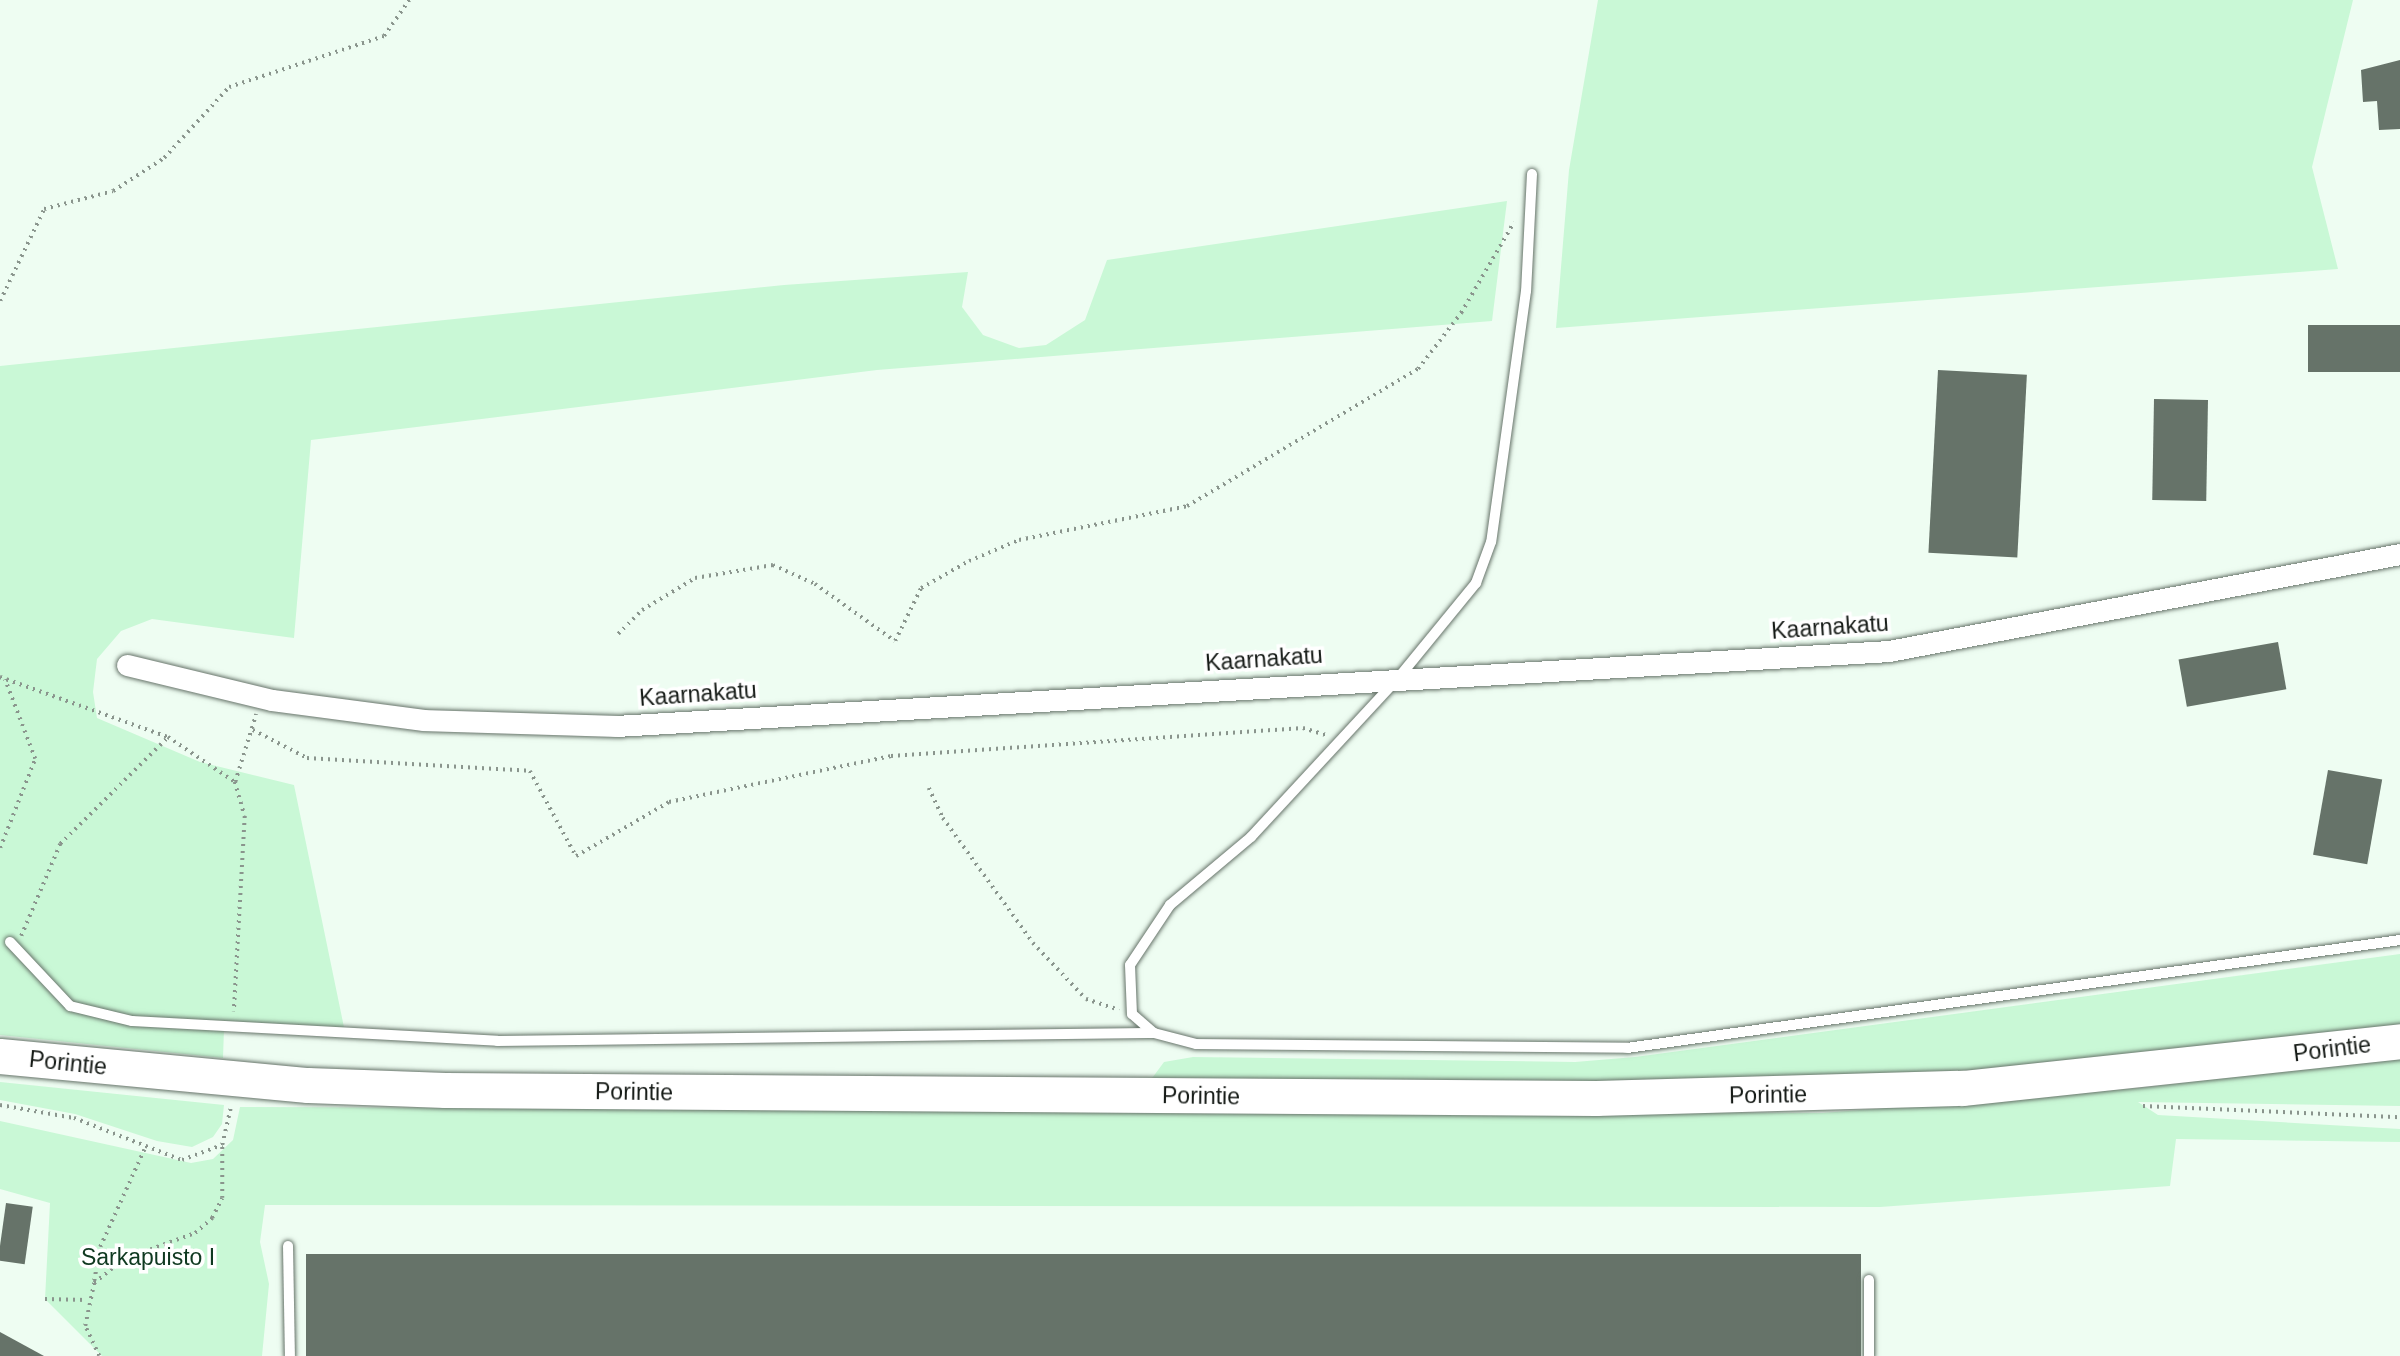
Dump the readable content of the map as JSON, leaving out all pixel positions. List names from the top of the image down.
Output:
{
  "streets": {
    "highway": ["Porintie"],
    "street": ["Kaarnakatu"]
  },
  "parks": ["Sarkapuisto I"]
}
